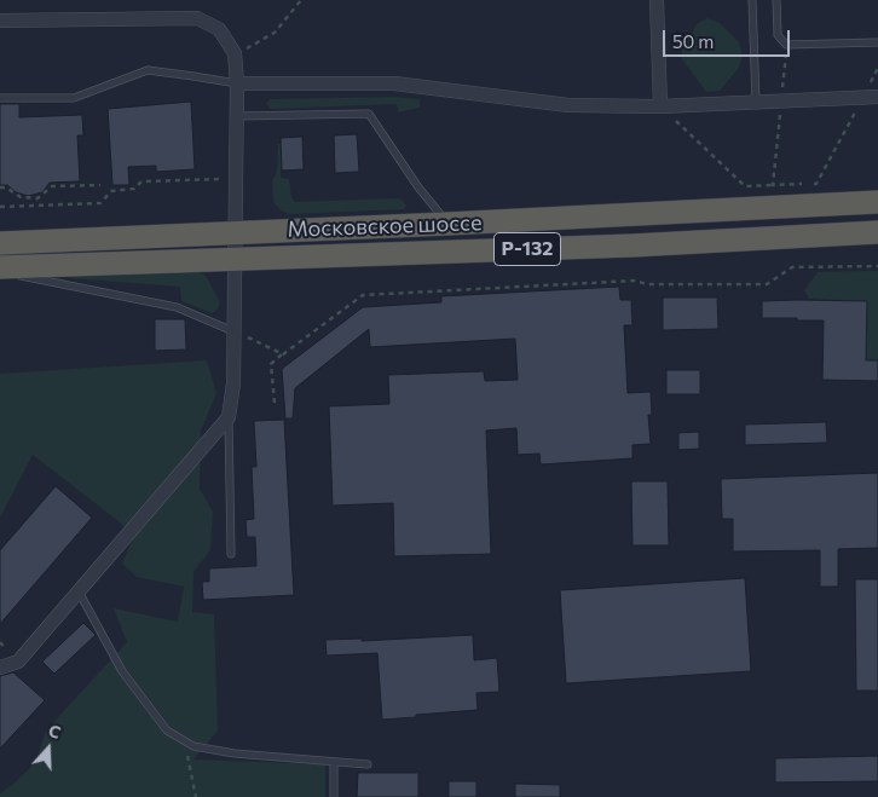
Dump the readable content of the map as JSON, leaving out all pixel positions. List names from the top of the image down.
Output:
{
  "streets": {
    "highway": ["Московское шоссе", "Р-132"]
  },
  "scale_bar": "50 m",
  "north": "top"
}
